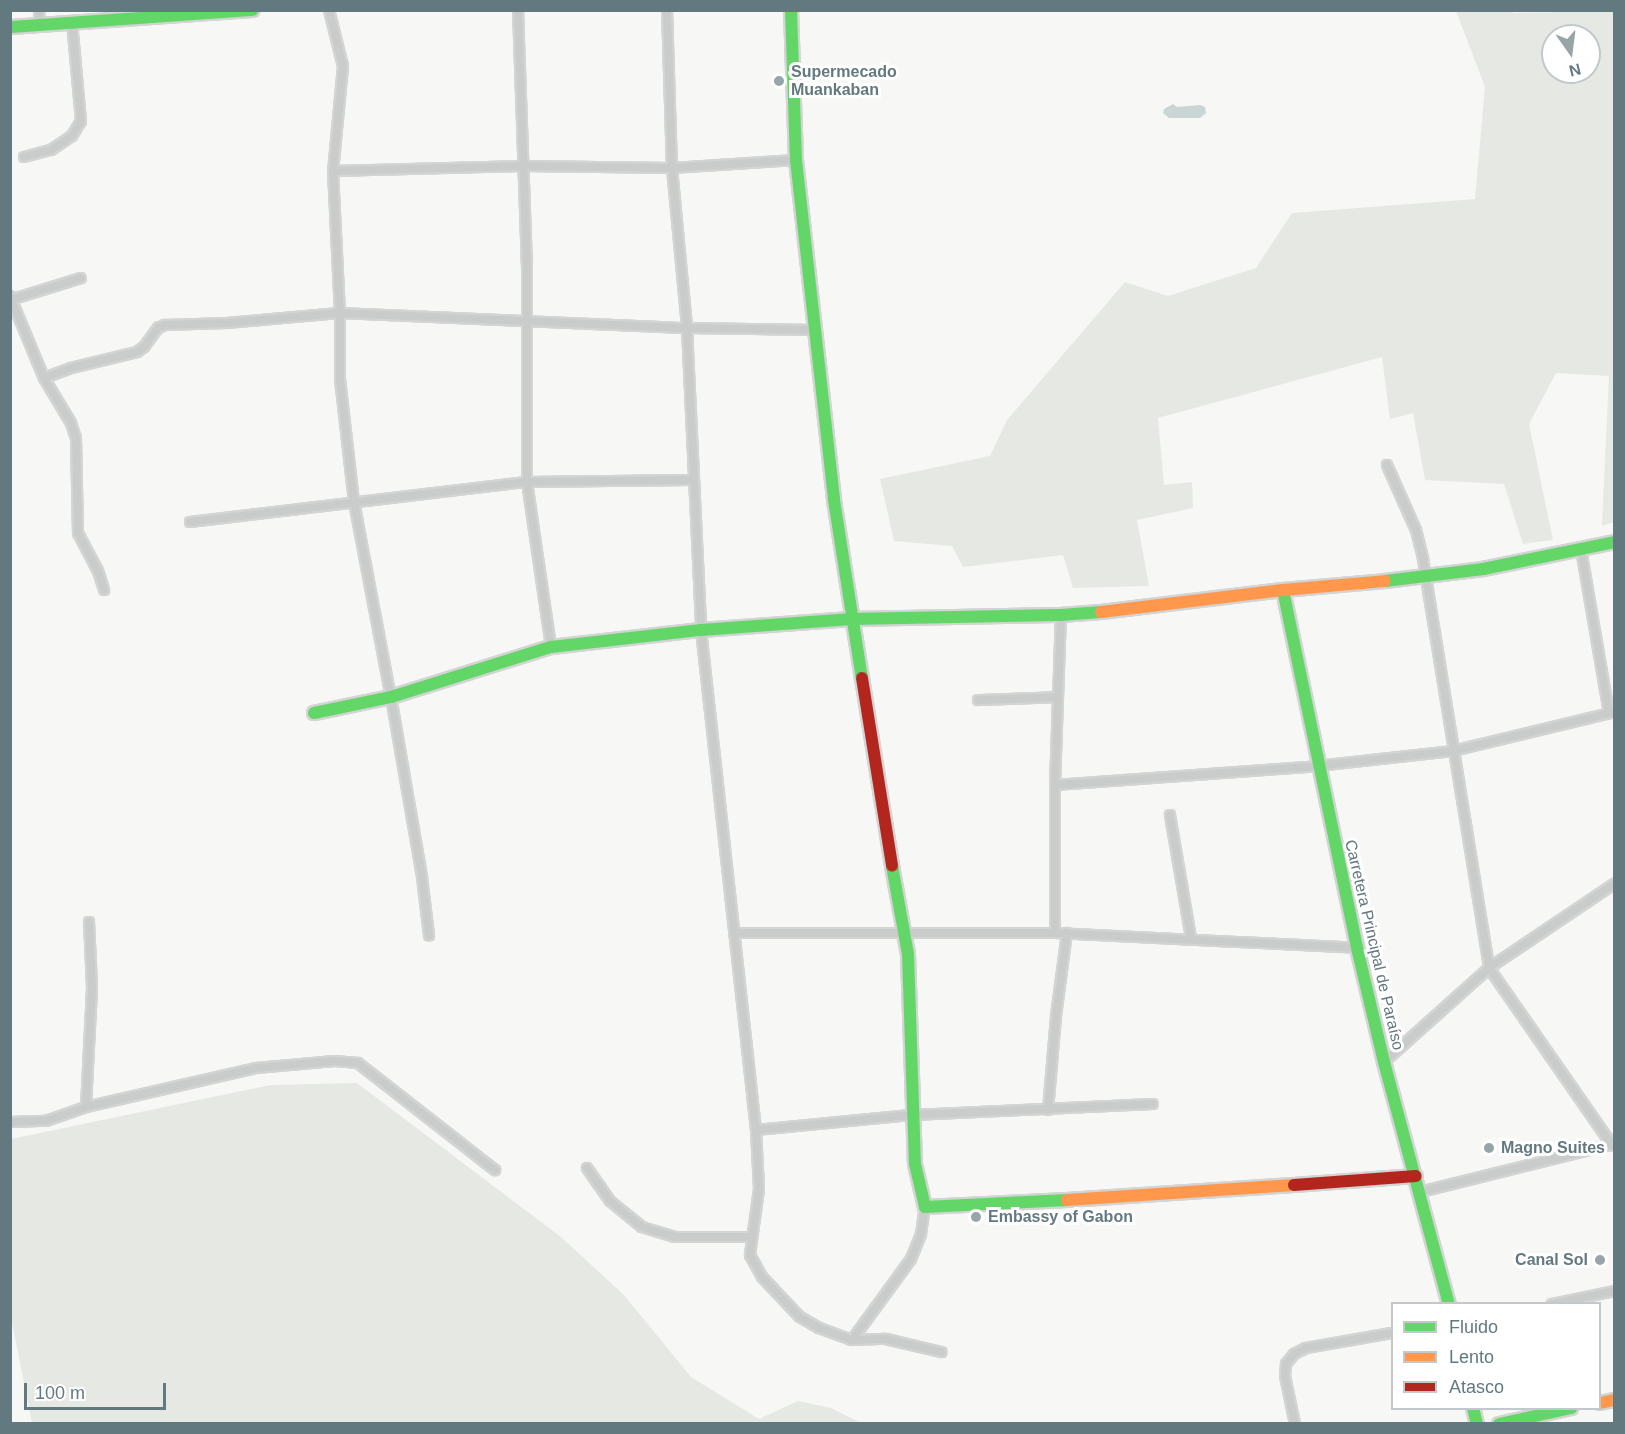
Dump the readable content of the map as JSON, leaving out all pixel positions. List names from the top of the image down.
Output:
{
  "streets": {
    "street": ["Carretera Principal de Paraíso"]
  },
  "places": [
    "Supermecado Muankaban",
    "Magno Suites",
    "Embassy of Gabon",
    "Canal Sol"
  ],
  "legend": ["Fluido", "Lento", "Atasco"],
  "scale_bar": "100 m",
  "north": "bottom"
}
